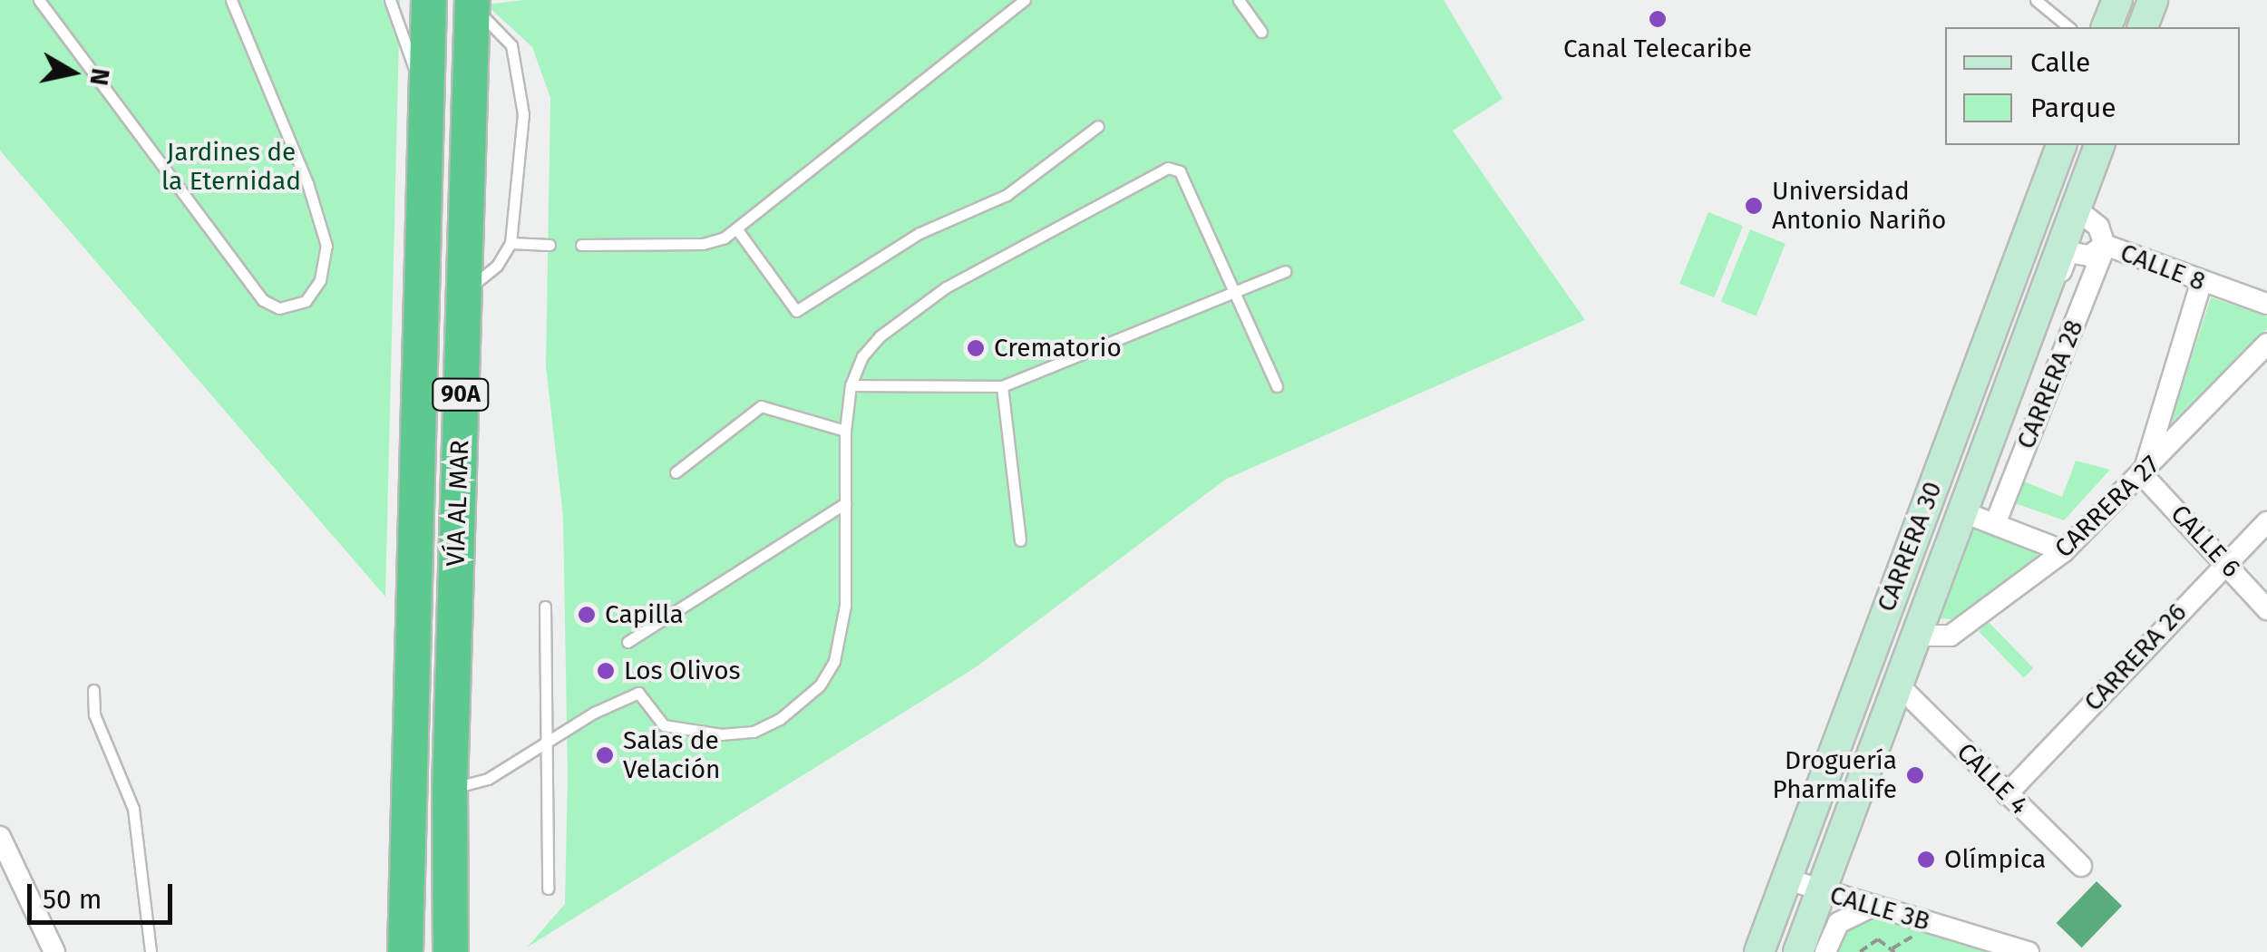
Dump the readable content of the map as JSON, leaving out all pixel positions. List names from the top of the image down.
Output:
{
  "streets": {
    "highway": ["90A", "VÍA AL MAR"],
    "main road": ["CARRERA 30"],
    "street": [
      "CALLE 8",
      "CARRERA 28",
      "CARRERA 27",
      "CALLE 6",
      "CARRERA 26",
      "CALLE 4",
      "CALLE 3B"
    ]
  },
  "crossings": [
    ["CALLE 8", "CARRERA 28"],
    ["CALLE 8", "CARRERA 30"],
    ["CARRERA 27", "CALLE 6"],
    ["CALLE 6", "CARRERA 26"],
    ["CARRERA 30", "CALLE 3B"],
    ["CARRERA 26", "CALLE 4"]
  ],
  "parks": ["Jardines de la Eternidad"],
  "places": [
    "Canal Telecaribe",
    "Universidad Antonio Nariño",
    "Crematorio",
    "Capilla",
    "Los Olivos",
    "Salas de Velación",
    "Droguería Pharmalife",
    "Olímpica"
  ],
  "legend": ["Calle", "Parque"],
  "scale_bar": "50 m",
  "north": "right"
}
